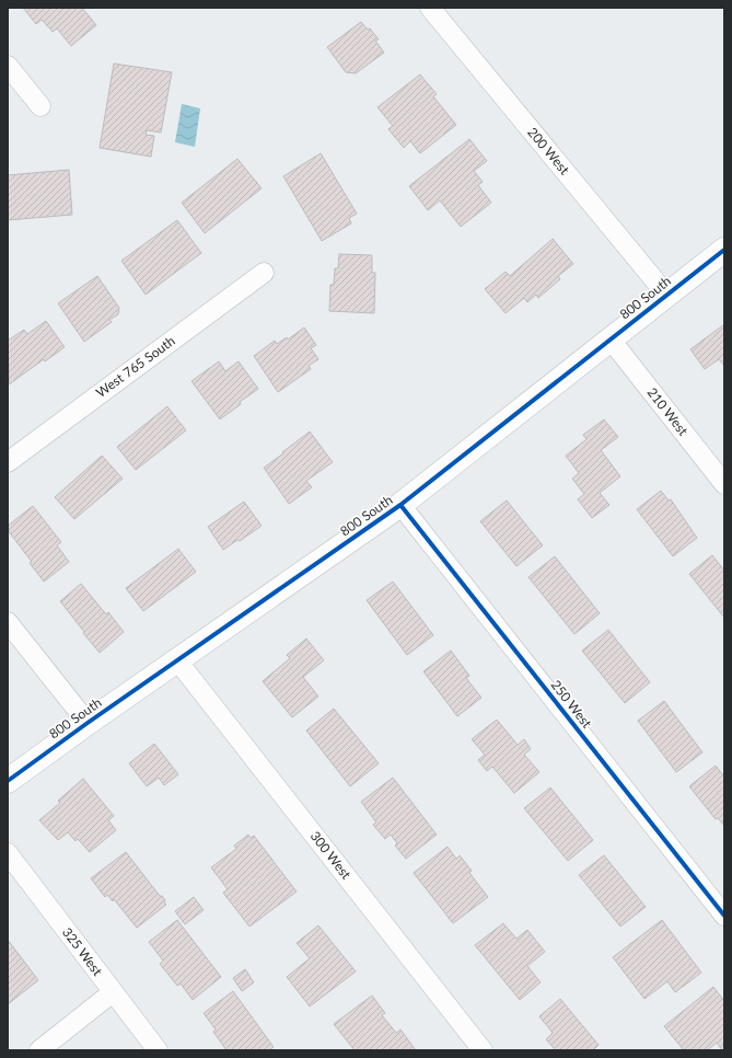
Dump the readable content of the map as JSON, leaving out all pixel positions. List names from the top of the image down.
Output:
{
  "streets": {
    "main road": ["800 South"],
    "street": [
      "200 West",
      "West 765 South",
      "210 West",
      "250 West",
      "300 West",
      "325 West"
    ]
  },
  "crossings": [
    ["200 West", "800 South"],
    ["800 South", "210 West"],
    ["800 South", "250 West"],
    ["800 South", "300 West"]
  ]
}
